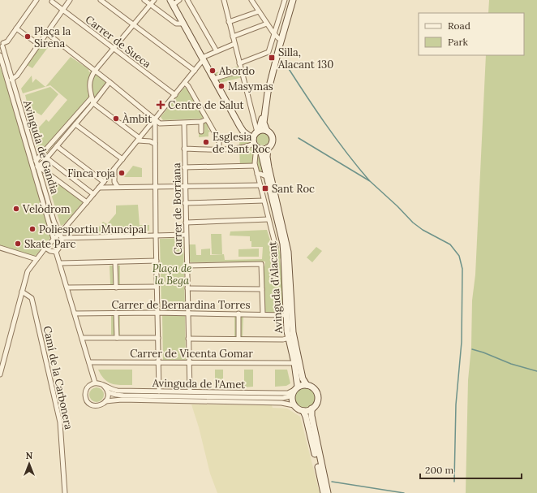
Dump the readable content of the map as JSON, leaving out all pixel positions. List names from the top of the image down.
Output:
{
  "streets": {
    "main road": ["Avinguda d'Alacant"],
    "street": [
      "Carrer de Sueca",
      "Avinguda de Gandia",
      "Carrer de Borriana",
      "Carrer de Bernardina Torres",
      "Carrer de Vicenta Gomar",
      "Camí de la Carbonera",
      "Avinguda de l'Amet"
    ]
  },
  "crossings": [
    ["Carrer de Borriana", "Carrer de Bernardina Torres"],
    ["Carrer de Borriana", "Carrer de Vicenta Gomar"],
    ["Carrer de Borriana", "Avinguda de l'Amet"],
    ["Avinguda d'Alacant", "Carrer de Bernardina Torres"],
    ["Avinguda d'Alacant", "Carrer de Vicenta Gomar"],
    ["Avinguda d'Alacant", "Avinguda de l'Amet"]
  ],
  "parks": ["Plaça de la Bega"],
  "places": {
    "other": [
      "Plaça la Sirena",
      "Abordo",
      "Masymas",
      "Àmbit",
      "Esglesia de Sant Roc",
      "Finca roja",
      "Velòdrom",
      "Poliesportiu Muncipal",
      "Skate Parc"
    ],
    "transit": ["Silla, Alacant 130", "Sant Roc"],
    "health": ["Centre de Salut"]
  },
  "legend": ["Road", "Park"],
  "scale_bar": "200 m",
  "north": "top"
}
